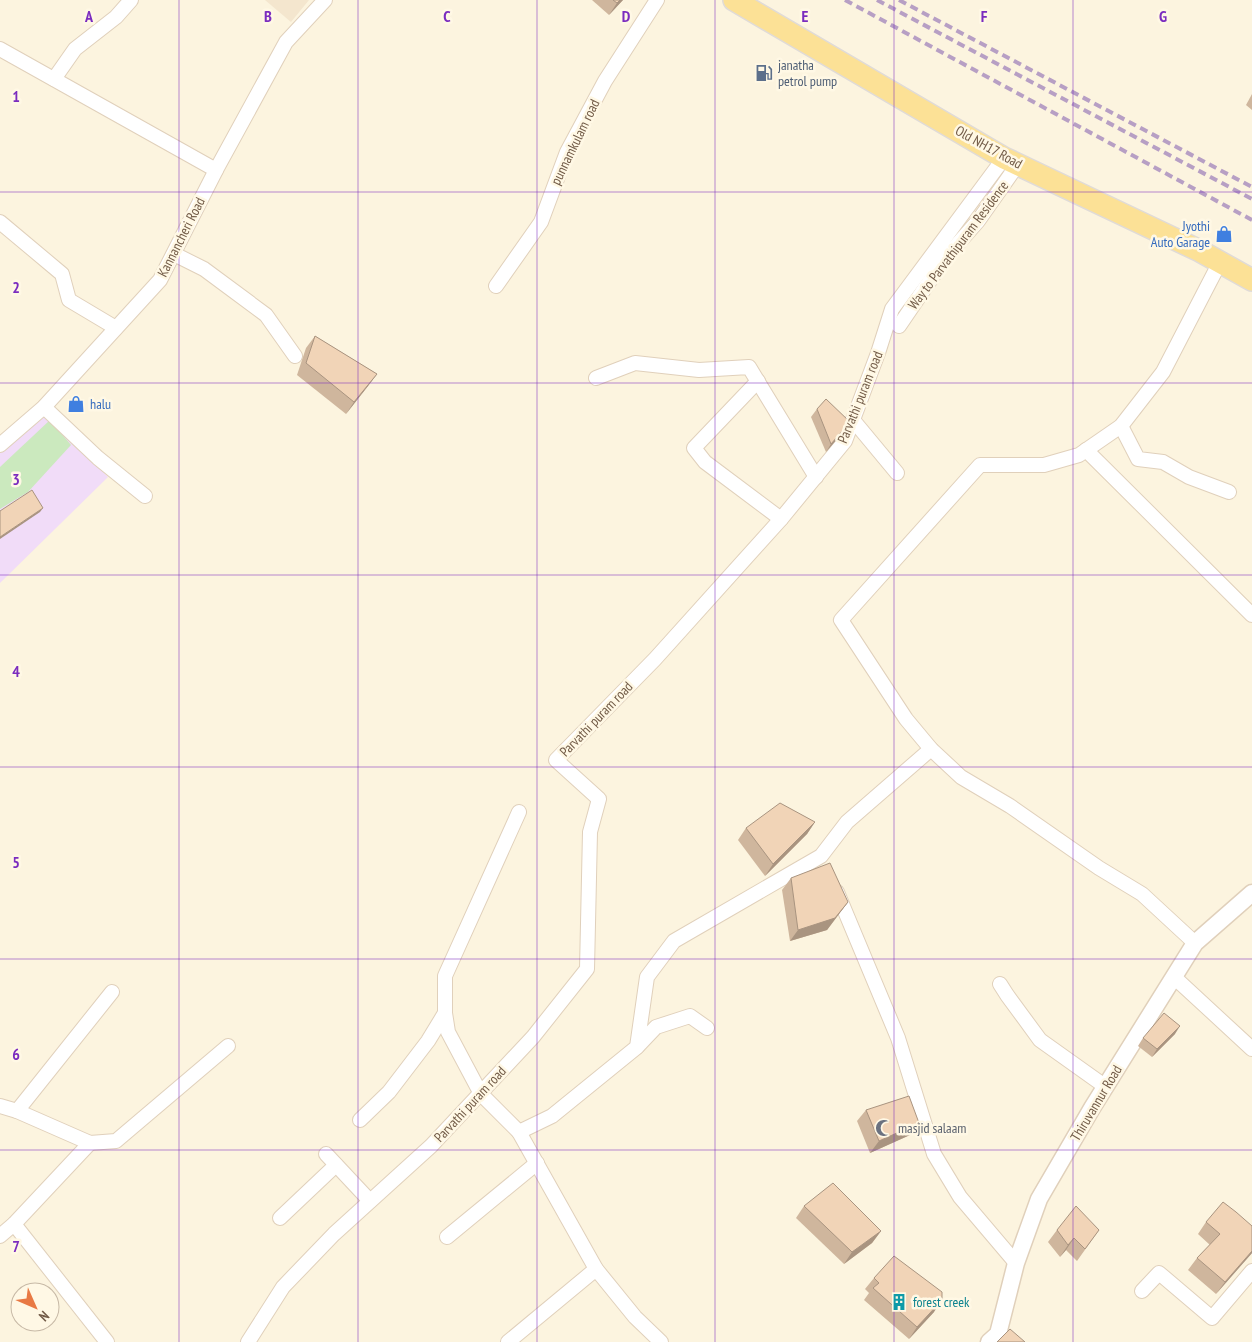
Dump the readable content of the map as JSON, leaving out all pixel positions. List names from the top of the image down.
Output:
{
  "streets": {
    "main road": ["Old NH17 Road"],
    "street": [
      "punnamkulam road",
      "Kannancheri Road",
      "Way to Parvathipuram Residence",
      "Parvathi puram road",
      "Thiruvannur Road"
    ]
  },
  "crossings": [
    ["Old NH17 Road", "Way to Parvathipuram Residence"],
    ["Old NH17 Road", "Parvathi puram road"],
    ["Way to Parvathipuram Residence", "Parvathi puram road"]
  ],
  "places": {
    "fuel station": ["janatha petrol pump"],
    "shop": ["Jyothi Auto Garage", "halu"],
    "mosque": ["masjid salaam"],
    "building": ["forest creek"]
  },
  "north": "bottom right",
  "grid": {
    "columns": [
      "A",
      "B",
      "C",
      "D",
      "E",
      "F",
      "G"
    ],
    "rows": [
      "1",
      "2",
      "3",
      "4",
      "5",
      "6",
      "7"
    ]
  }
}
